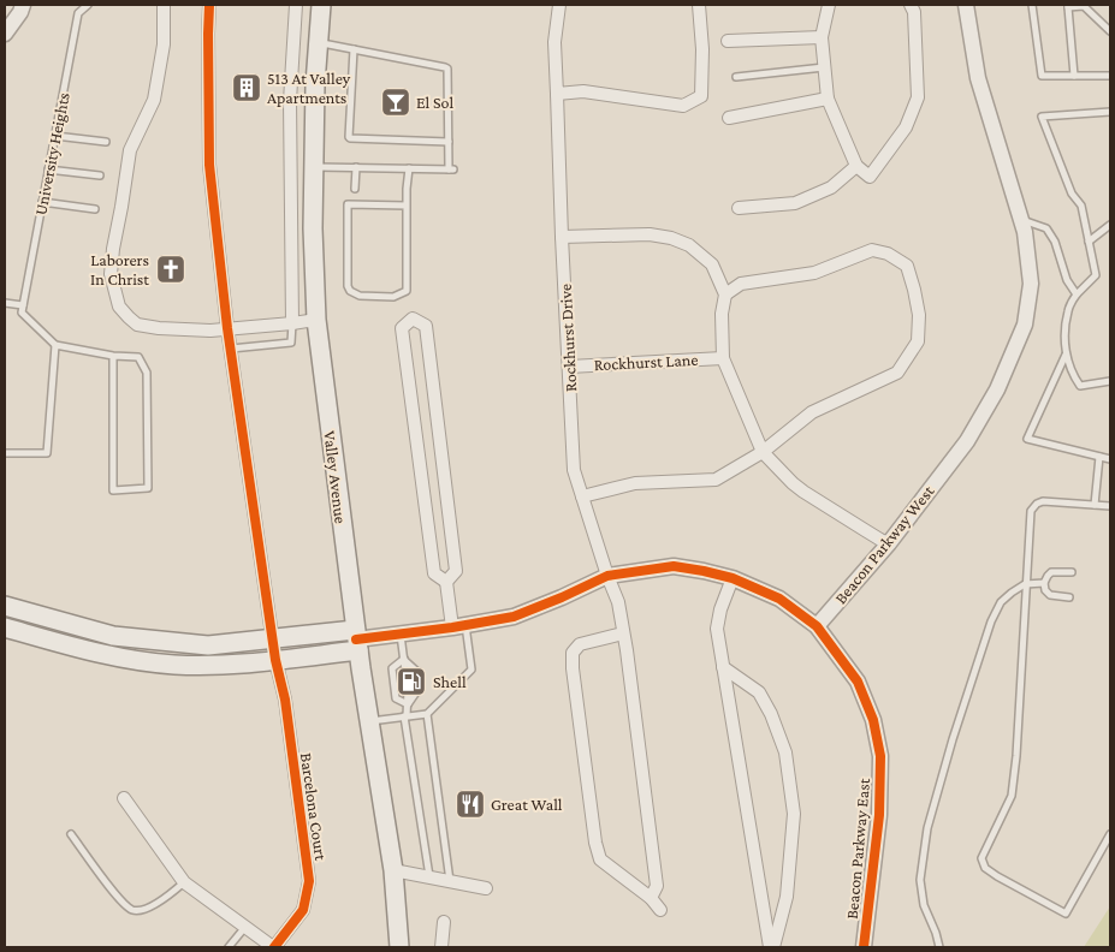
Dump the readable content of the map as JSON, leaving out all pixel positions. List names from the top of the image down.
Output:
{
  "streets": {
    "main road": ["Valley Avenue"],
    "street": [
      "Rockhurst Drive",
      "Rockhurst Lane",
      "Beacon Parkway West",
      "Barcelona Court",
      "Beacon Parkway East"
    ],
    "lane": ["University Heights"]
  },
  "crossings": [
    ["Rockhurst Drive", "Rockhurst Lane"],
    ["Beacon Parkway West", "Beacon Parkway East"]
  ],
  "places": {
    "building": ["513 At Valley Apartments"],
    "bar": ["El Sol"],
    "church": ["Laborers In Christ"],
    "fuel station": ["Shell"],
    "restaurant": ["Great Wall"]
  }
}
